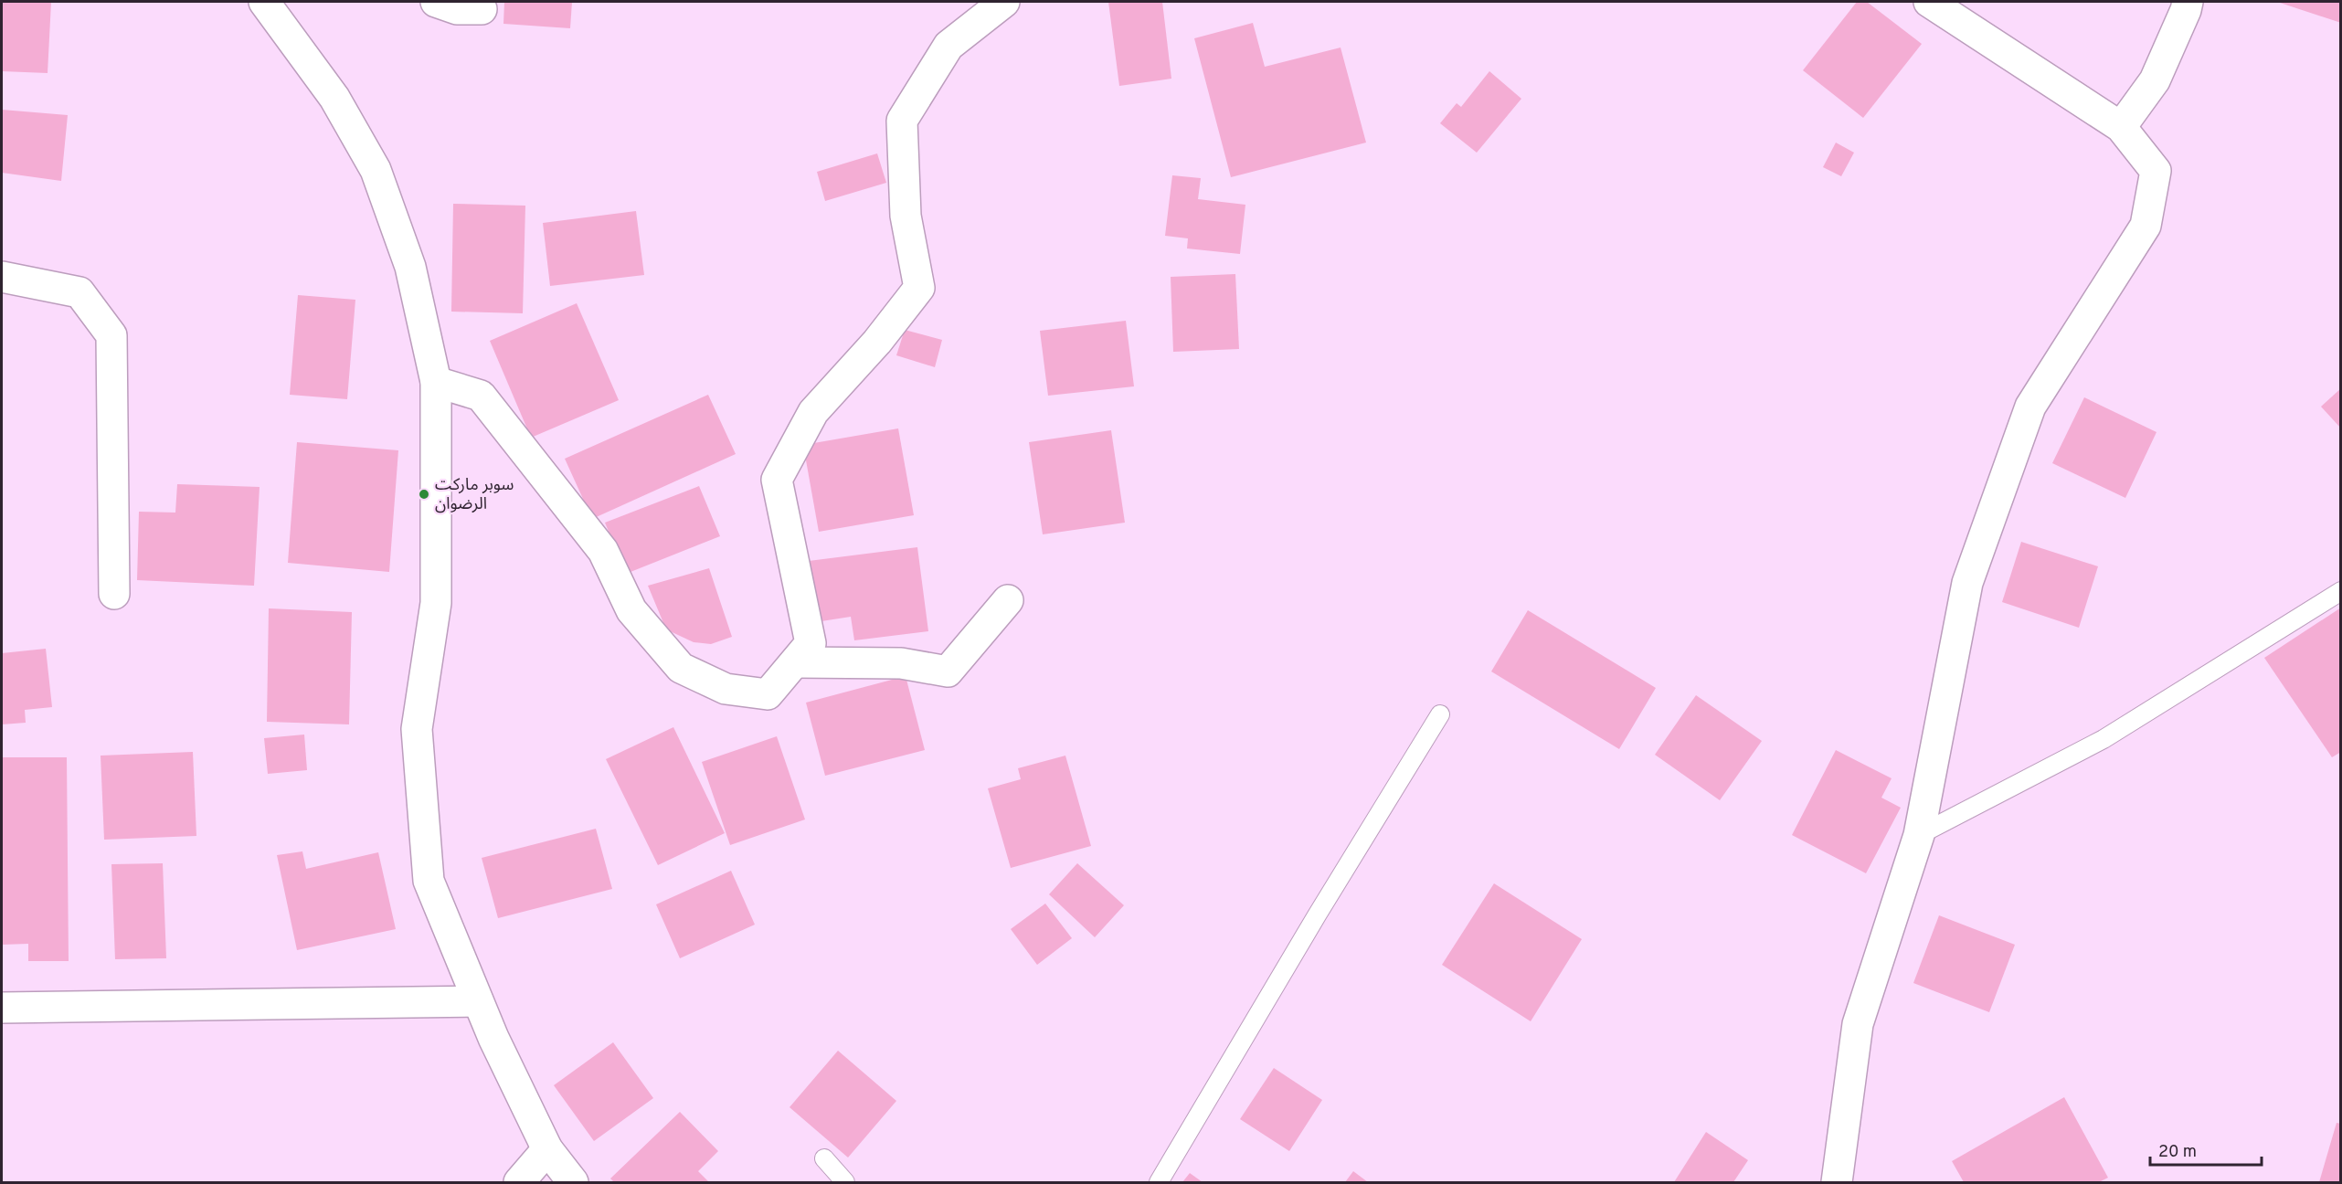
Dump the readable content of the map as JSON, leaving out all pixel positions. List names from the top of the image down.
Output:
{
  "places": ["سوبر ماركت الرضوان"],
  "scale_bar": "20 m"
}
